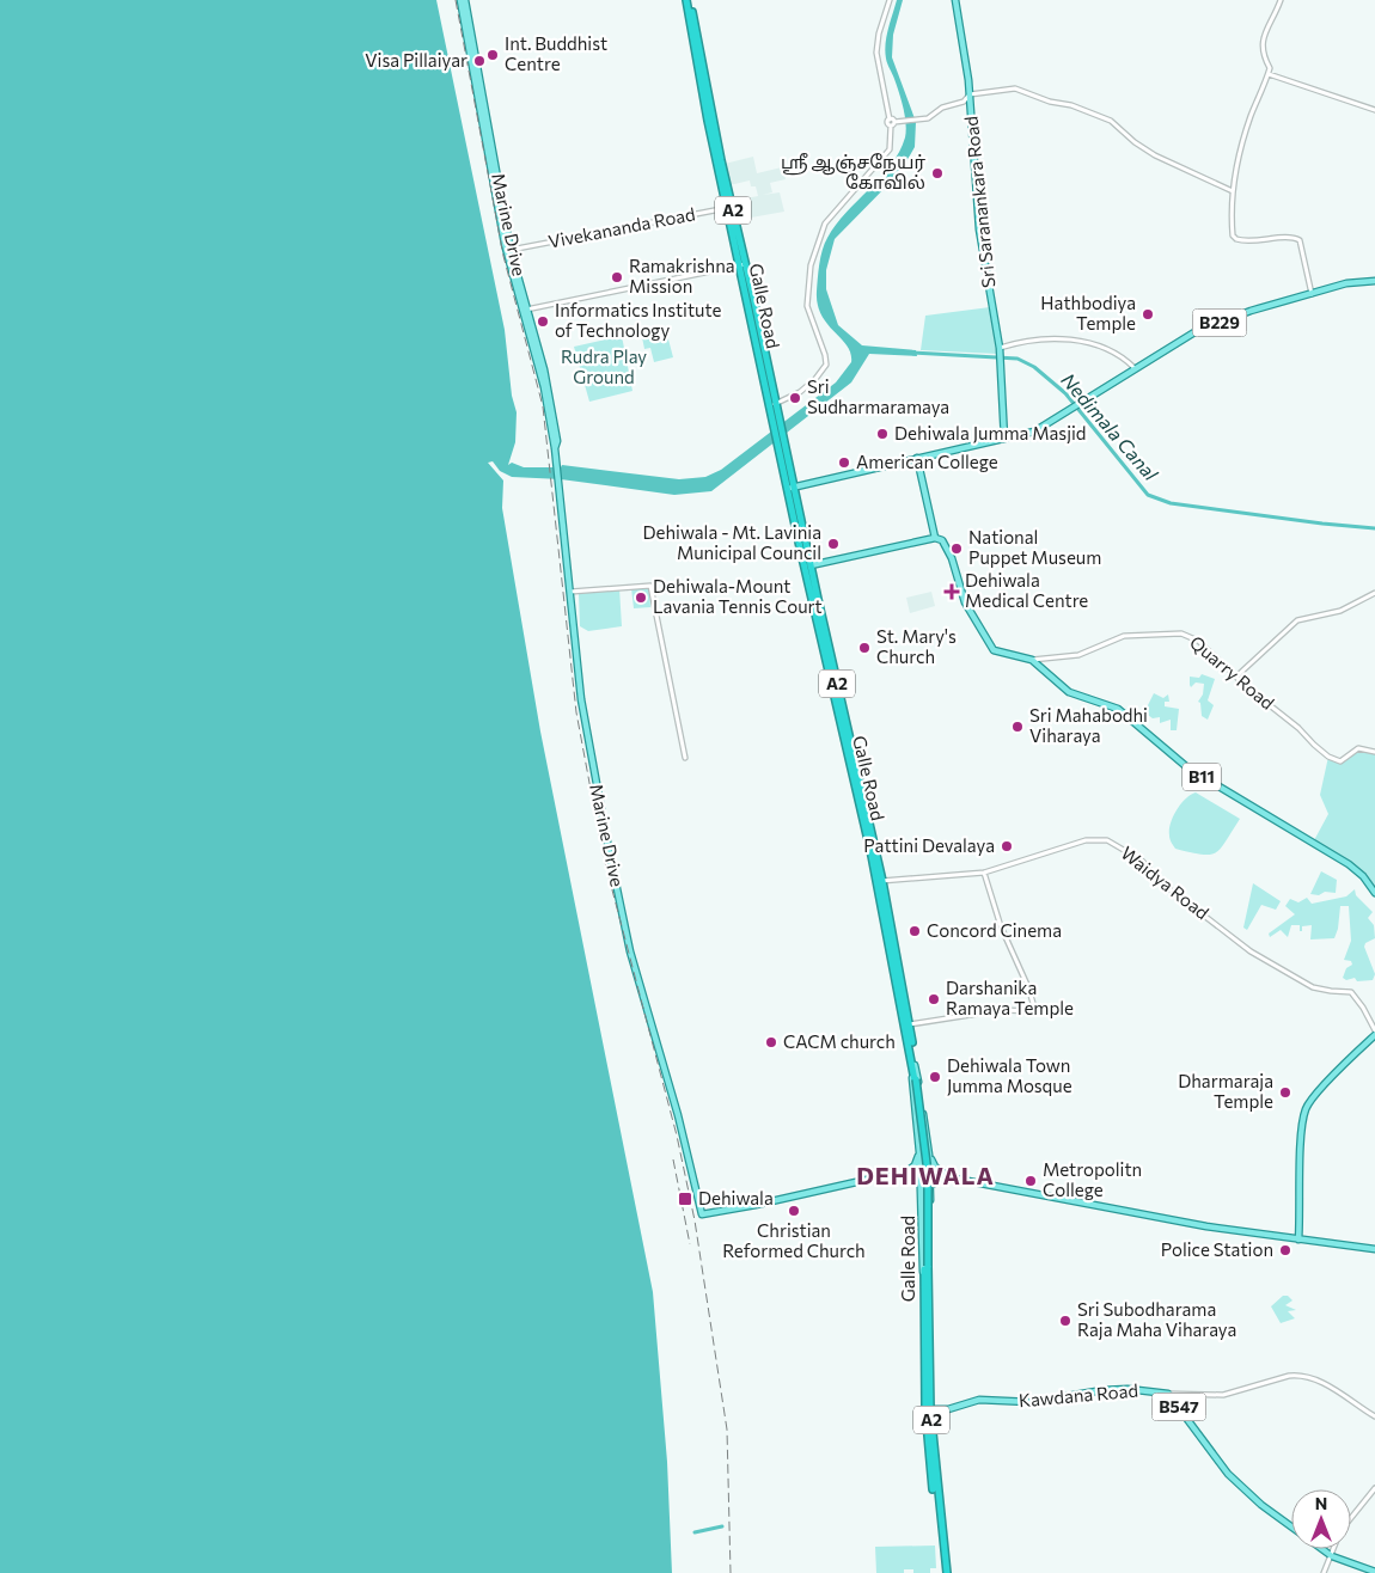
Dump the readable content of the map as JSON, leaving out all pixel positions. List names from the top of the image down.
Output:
{
  "streets": {
    "highway": ["A2", "Galle Road"],
    "main road": [
      "Sri Saranankara Road",
      "Marine Drive",
      "B229",
      "B11",
      "Kawdana Road",
      "B547"
    ],
    "street": ["Vivekananda Road", "Quarry Road", "Waidya Road"]
  },
  "crossings": [
    ["Sri Saranankara Road", "B229"],
    ["Marine Drive", "Vivekananda Road"],
    ["Vivekananda Road", "Galle Road"],
    ["Galle Road", "B229"],
    ["Galle Road", "Waidya Road"],
    ["Galle Road", "Kawdana Road"],
    ["Quarry Road", "B11"],
    ["Kawdana Road", "B547"]
  ],
  "districts": ["DEHIWALA"],
  "water": ["Nedimala Canal"],
  "parks": ["Rudra Play Ground"],
  "places": {
    "other": [
      "Int. Buddhist Centre",
      "Visa Pillaiyar",
      "ஸ்ரீ ஆஞ்சநேயர் கோவில்",
      "Ramakrishna Mission",
      "Hathbodiya Temple",
      "Informatics Institute of Technology",
      "Sri Sudharmaramaya",
      "Dehiwala Jumma Masjid",
      "American College",
      "Dehiwala - Mt. Lavinia Municipal Council",
      "National Puppet Museum",
      "Dehiwala-Mount Lavania Tennis Court",
      "St. Mary's Church",
      "Sri Mahabodhi Viharaya",
      "Pattini Devalaya",
      "Concord Cinema",
      "Darshanika Ramaya Temple",
      "CACM church",
      "Dehiwala Town Jumma Mosque",
      "Dharmaraja Temple",
      "Metropolitn College",
      "Christian Reformed Church",
      "Police Station",
      "Sri Subodharama Raja Maha Viharaya"
    ],
    "health": ["Dehiwala Medical Centre"],
    "transit": ["Dehiwala"]
  },
  "north": "top"
}
